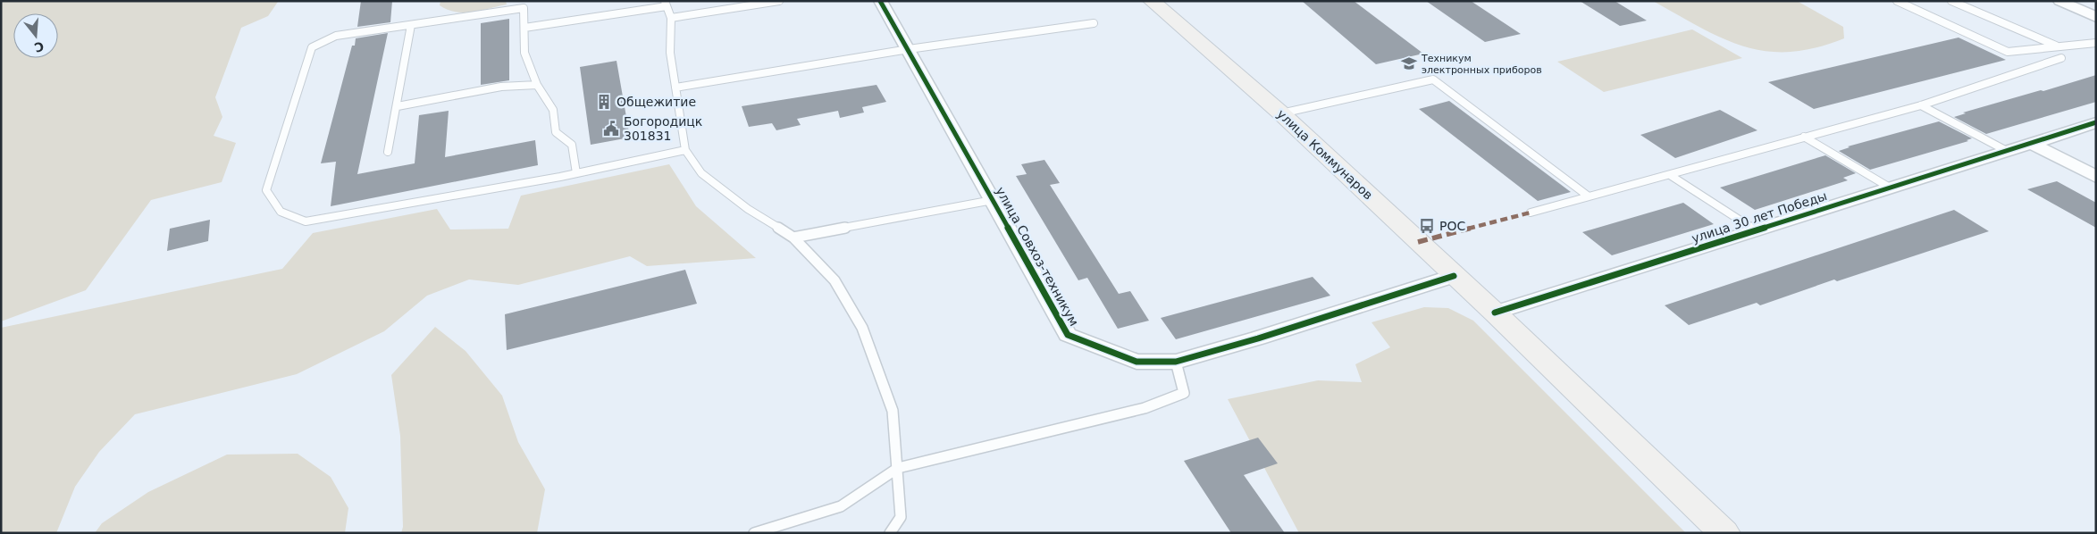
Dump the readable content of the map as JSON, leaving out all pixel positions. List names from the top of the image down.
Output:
{
  "streets": {
    "main road": ["улица Коммунаров"],
    "street": ["улица 30 лет Победы", "улица Совхоз-техникум"]
  },
  "crossings": [
    ["улица Коммунаров", "улица 30 лет Победы"],
    ["улица Коммунаров", "улица Совхоз-техникум"]
  ],
  "places": {
    "school or university": ["Техникум электронных приборов"],
    "building": ["Общежитие"],
    "public building": ["Богородицк 301831"],
    "bus stop": ["РОС"]
  },
  "north": "bottom"
}
